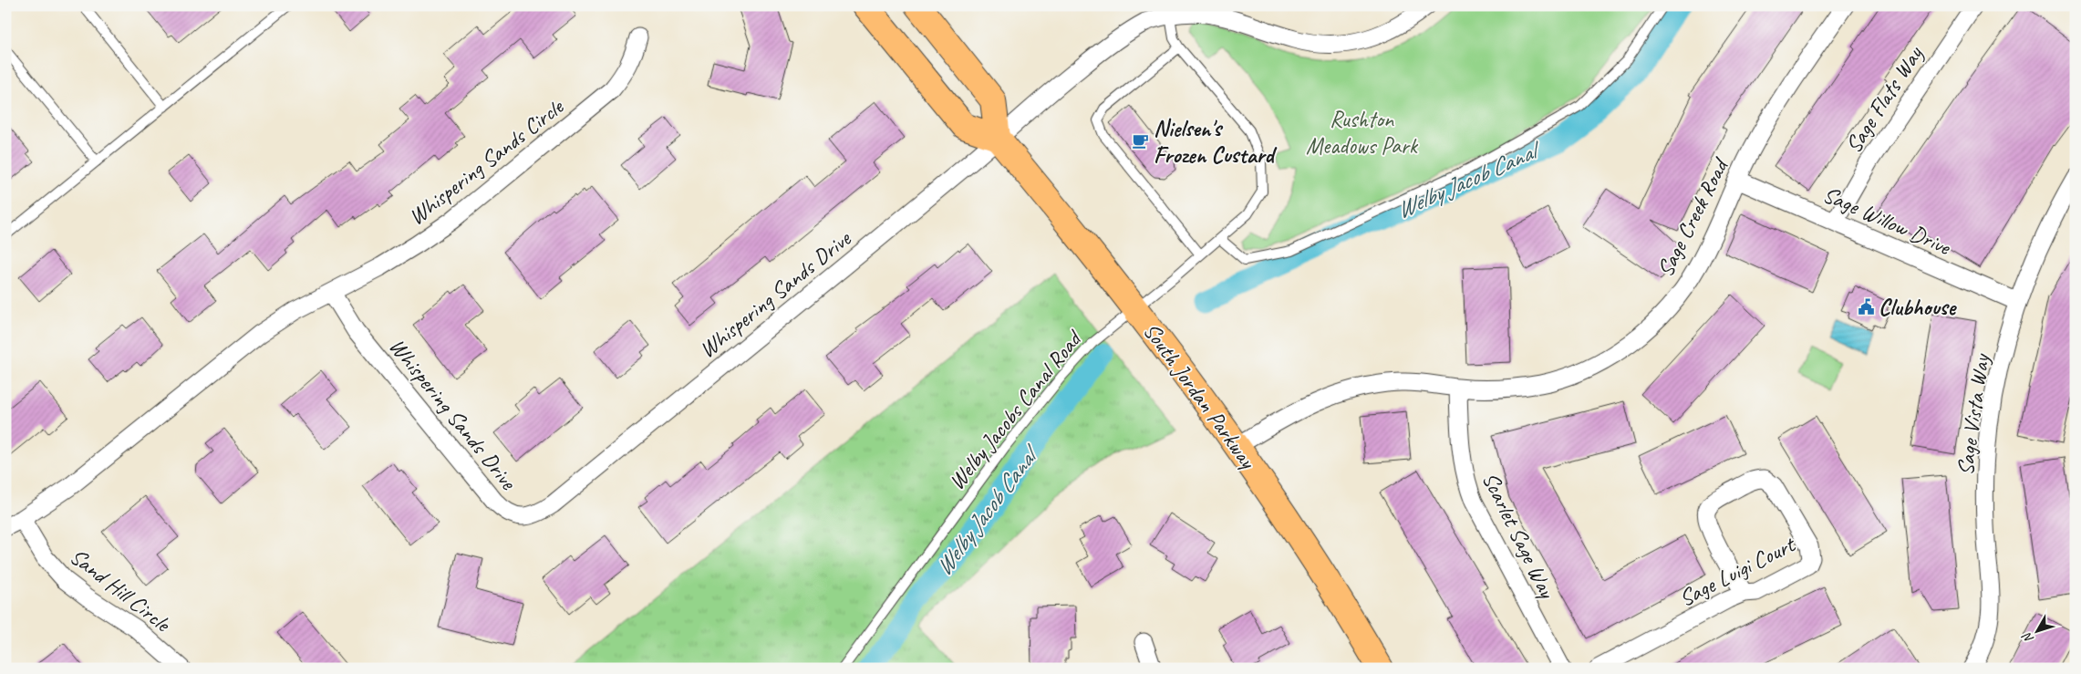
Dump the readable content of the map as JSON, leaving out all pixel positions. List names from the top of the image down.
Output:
{
  "streets": {
    "main road": ["South Jordan Parkway"],
    "street": [
      "Sage Flats Way",
      "Whispering Sands Circle",
      "Sage Creek Road",
      "Sage Willow Drive",
      "Whispering Sands Drive",
      "Sage Vista Way",
      "Scarlet Sage Way",
      "Sage Luigi Court",
      "Sand Hill Circle"
    ],
    "lane": ["Welby Jacobs Canal Road"]
  },
  "crossings": [
    ["Sage Flats Way", "Sage Willow Drive"],
    ["Whispering Sands Circle", "Whispering Sands Drive"],
    ["Sage Creek Road", "Sage Willow Drive"],
    ["Sage Creek Road", "South Jordan Parkway"],
    ["Sage Creek Road", "Scarlet Sage Way"],
    ["Sage Willow Drive", "Sage Vista Way"],
    ["Whispering Sands Drive", "South Jordan Parkway"],
    ["South Jordan Parkway", "Welby Jacobs Canal Road"]
  ],
  "water": ["Welby Jacob Canal"],
  "parks": ["Rushton Meadows Park"],
  "places": {
    "cafe": ["Nielsen's Frozen Custard"],
    "public building": ["Clubhouse"]
  },
  "north": "bottom left"
}
